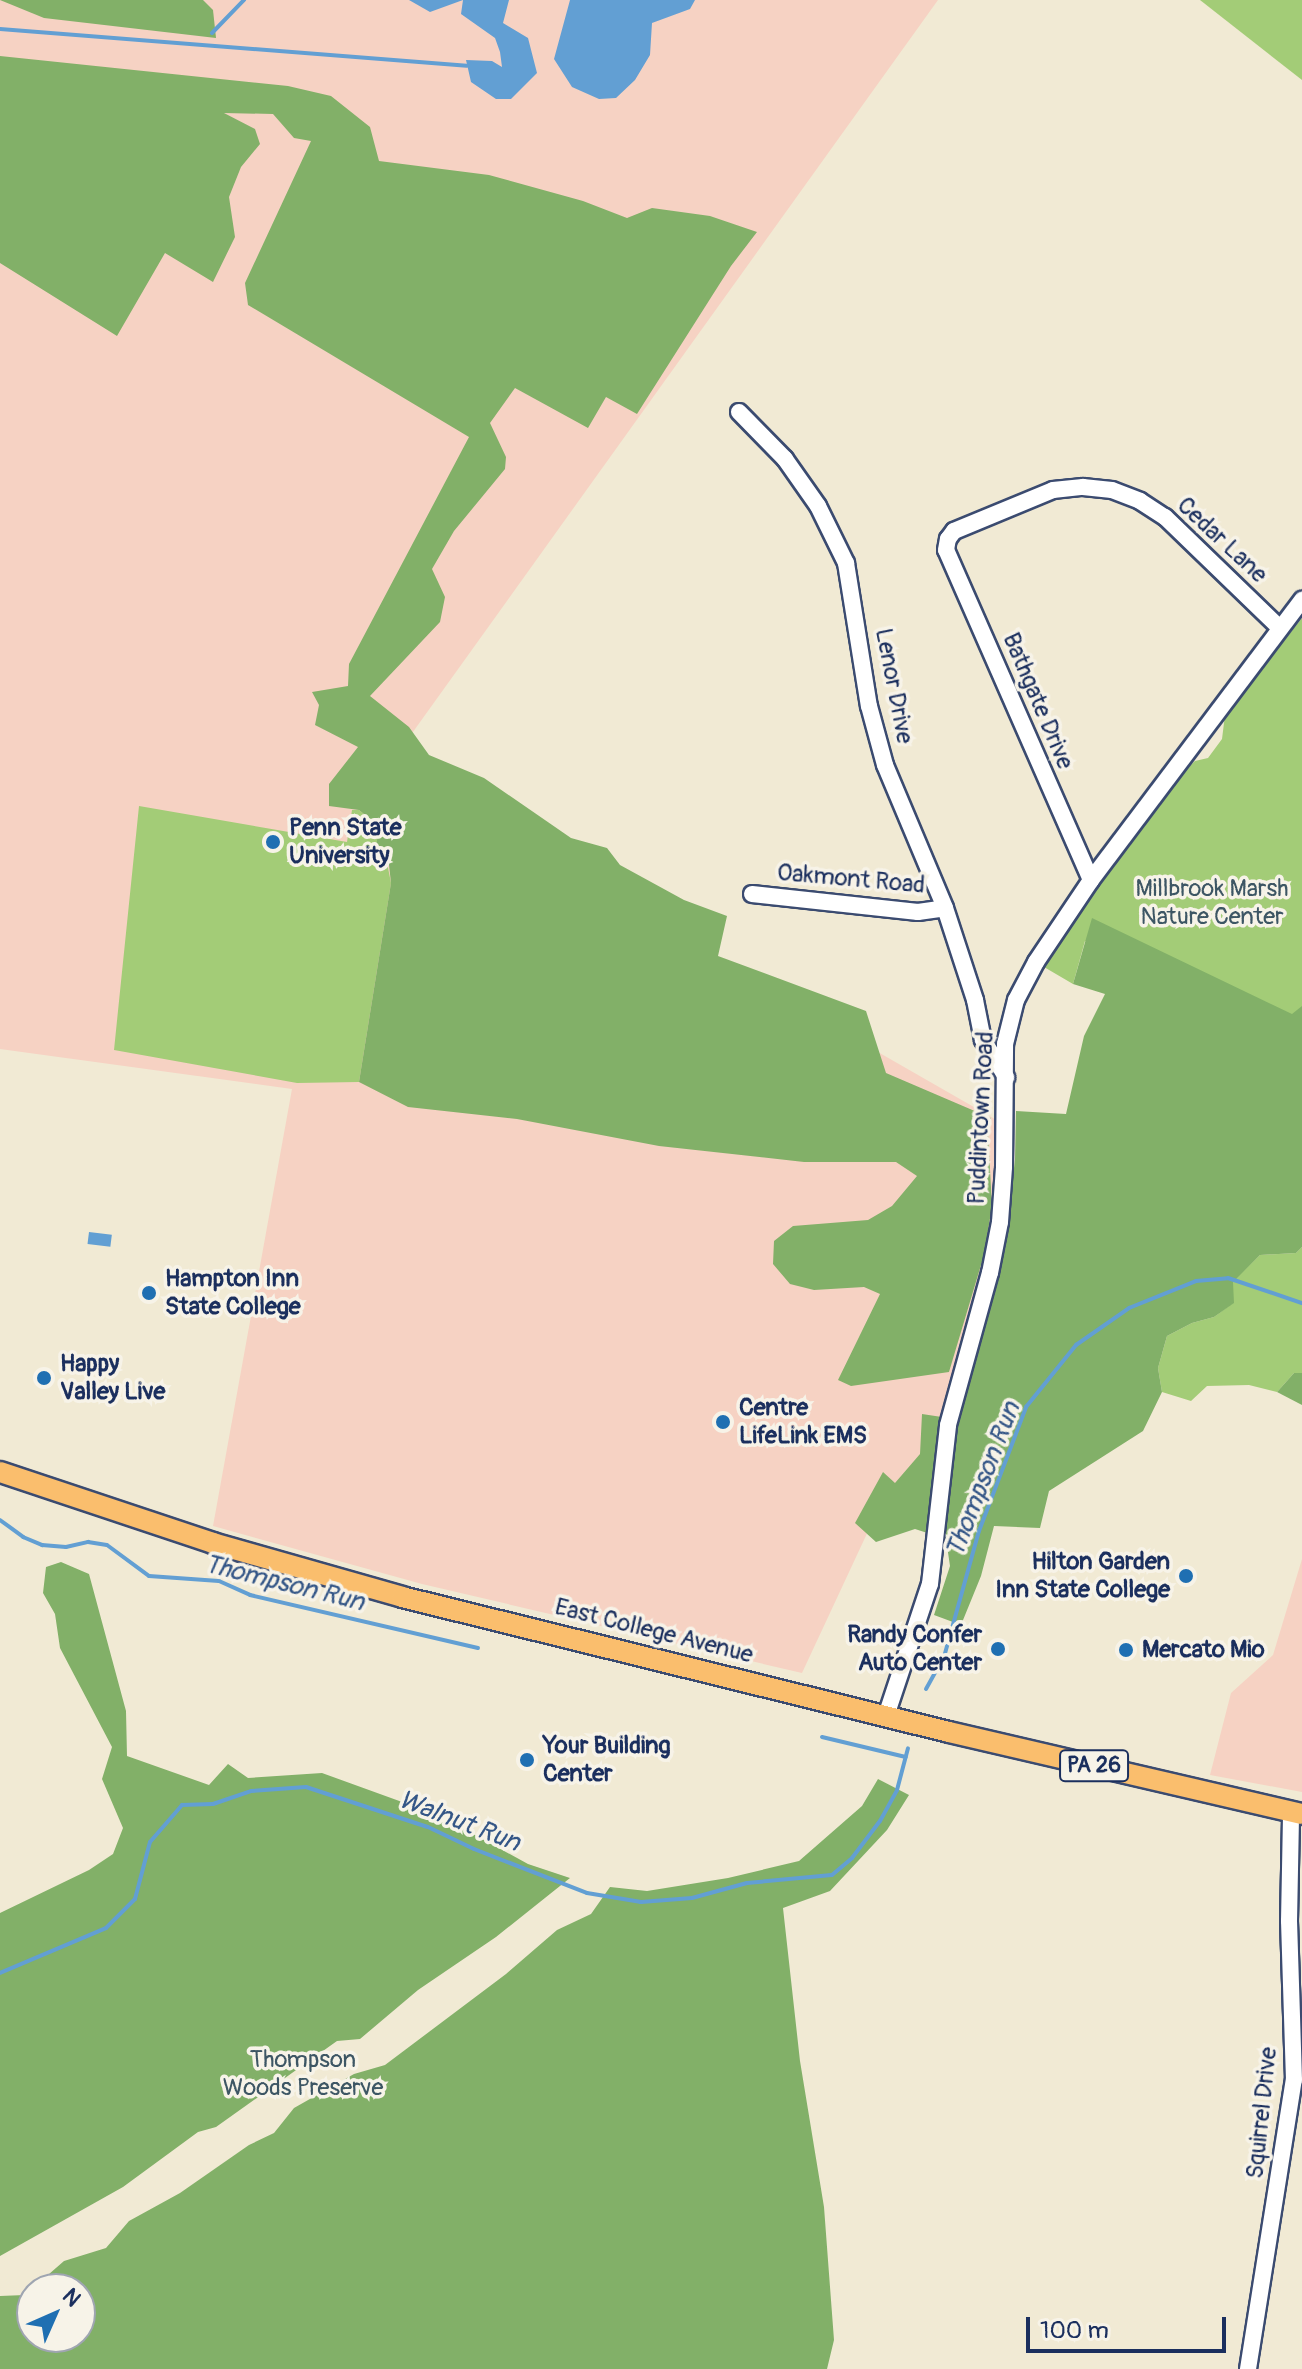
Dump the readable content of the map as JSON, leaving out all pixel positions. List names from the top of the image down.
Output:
{
  "streets": {
    "main road": ["East College Avenue", "PA 26"],
    "street": [
      "Cedar Lane",
      "Lenor Drive",
      "Bathgate Drive",
      "Oakmont Road",
      "Puddintown Road",
      "Squirrel Drive"
    ]
  },
  "crossings": [
    ["Cedar Lane", "Bathgate Drive"],
    ["Cedar Lane", "Puddintown Road"],
    ["Lenor Drive", "Oakmont Road"],
    ["Lenor Drive", "Puddintown Road"],
    ["Bathgate Drive", "Puddintown Road"],
    ["Puddintown Road", "East College Avenue"],
    ["East College Avenue", "Squirrel Drive"]
  ],
  "water": ["Thompson Run", "Walnut Run"],
  "parks": ["Millbrook Marsh Nature Center", "Thompson Woods Preserve"],
  "places": [
    "Penn State University",
    "Hampton Inn State College",
    "Happy Valley Live",
    "Centre LifeLink EMS",
    "Hilton Garden Inn State College",
    "Randy Confer Auto Center",
    "Mercato Mio",
    "Your Building Center"
  ],
  "scale_bar": "100 m",
  "north": "top right"
}
